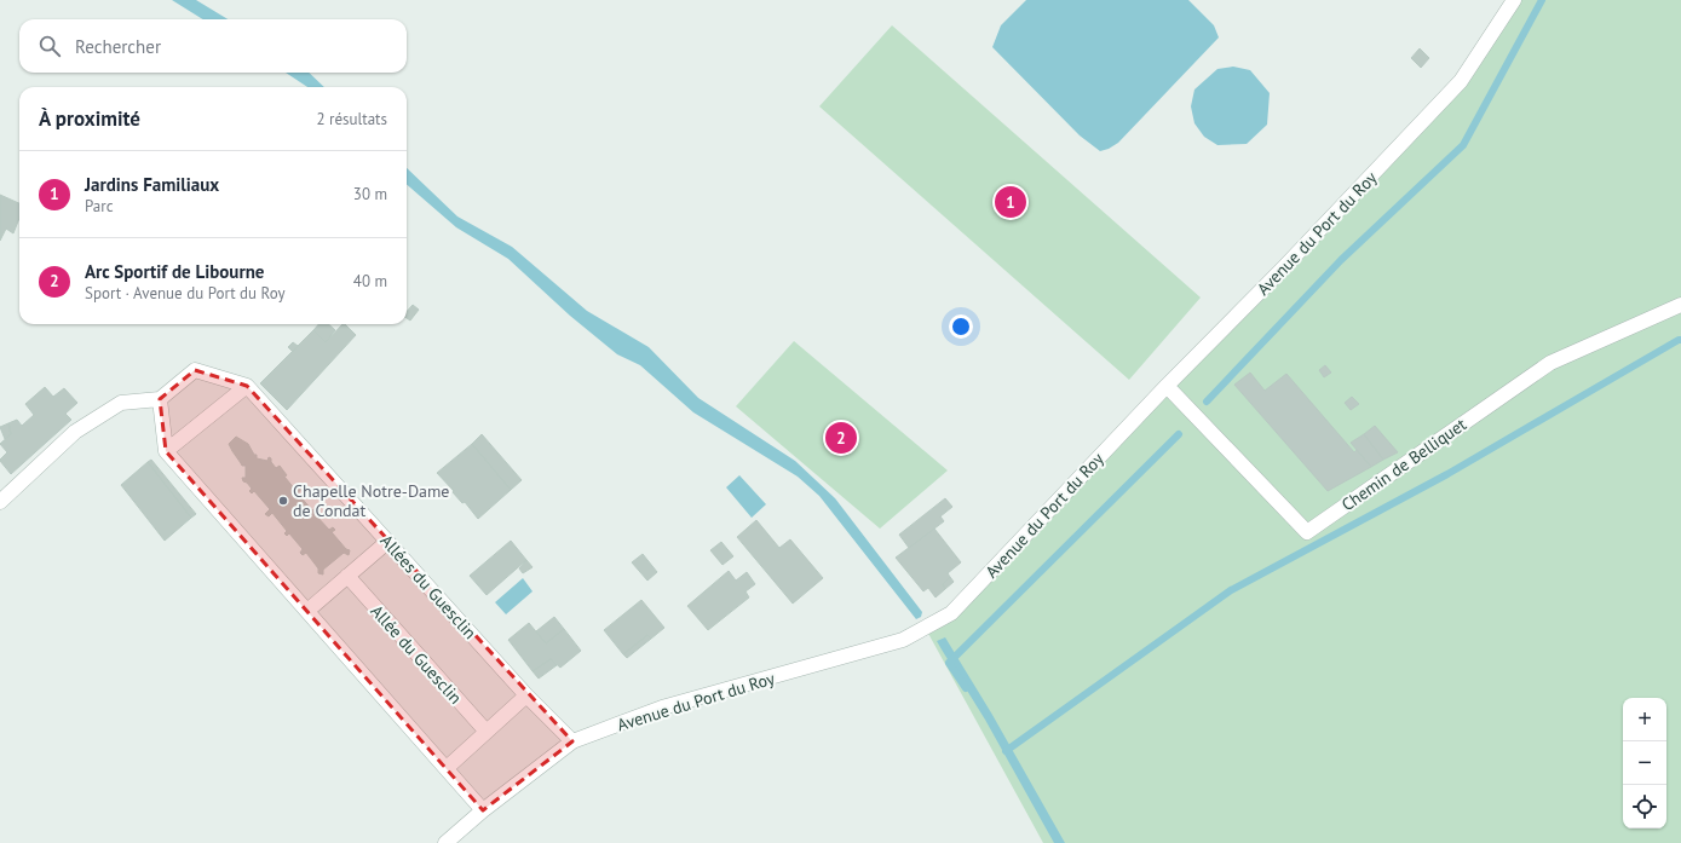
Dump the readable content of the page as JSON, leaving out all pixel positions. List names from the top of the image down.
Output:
{
  "streets": {
    "street": [
      "Avenue du Port du Roy",
      "Chemin de Belliquet",
      "Allées du Guesclin",
      "Allée du Guesclin"
    ]
  },
  "crossings": [
    ["Avenue du Port du Roy", "Chemin de Belliquet"],
    ["Avenue du Port du Roy", "Allées du Guesclin"]
  ],
  "places": ["Chapelle Notre-Dame de Condat"],
  "page": {
    "search": "Rechercher",
    "heading": ["À proximité", "2 résultats"],
    "list": [
      {
        "mark": "1",
        "name": "Jardins Familiaux",
        "note": "Parc",
        "value": "30 m"
      },
      {
        "mark": "2",
        "name": "Arc Sportif de Libourne",
        "note": "Sport · Avenue du Port du Roy",
        "value": "40 m"
      }
    ],
    "pins": ["1", "2"],
    "map_buttons": ["+", "−"]
  }
}
